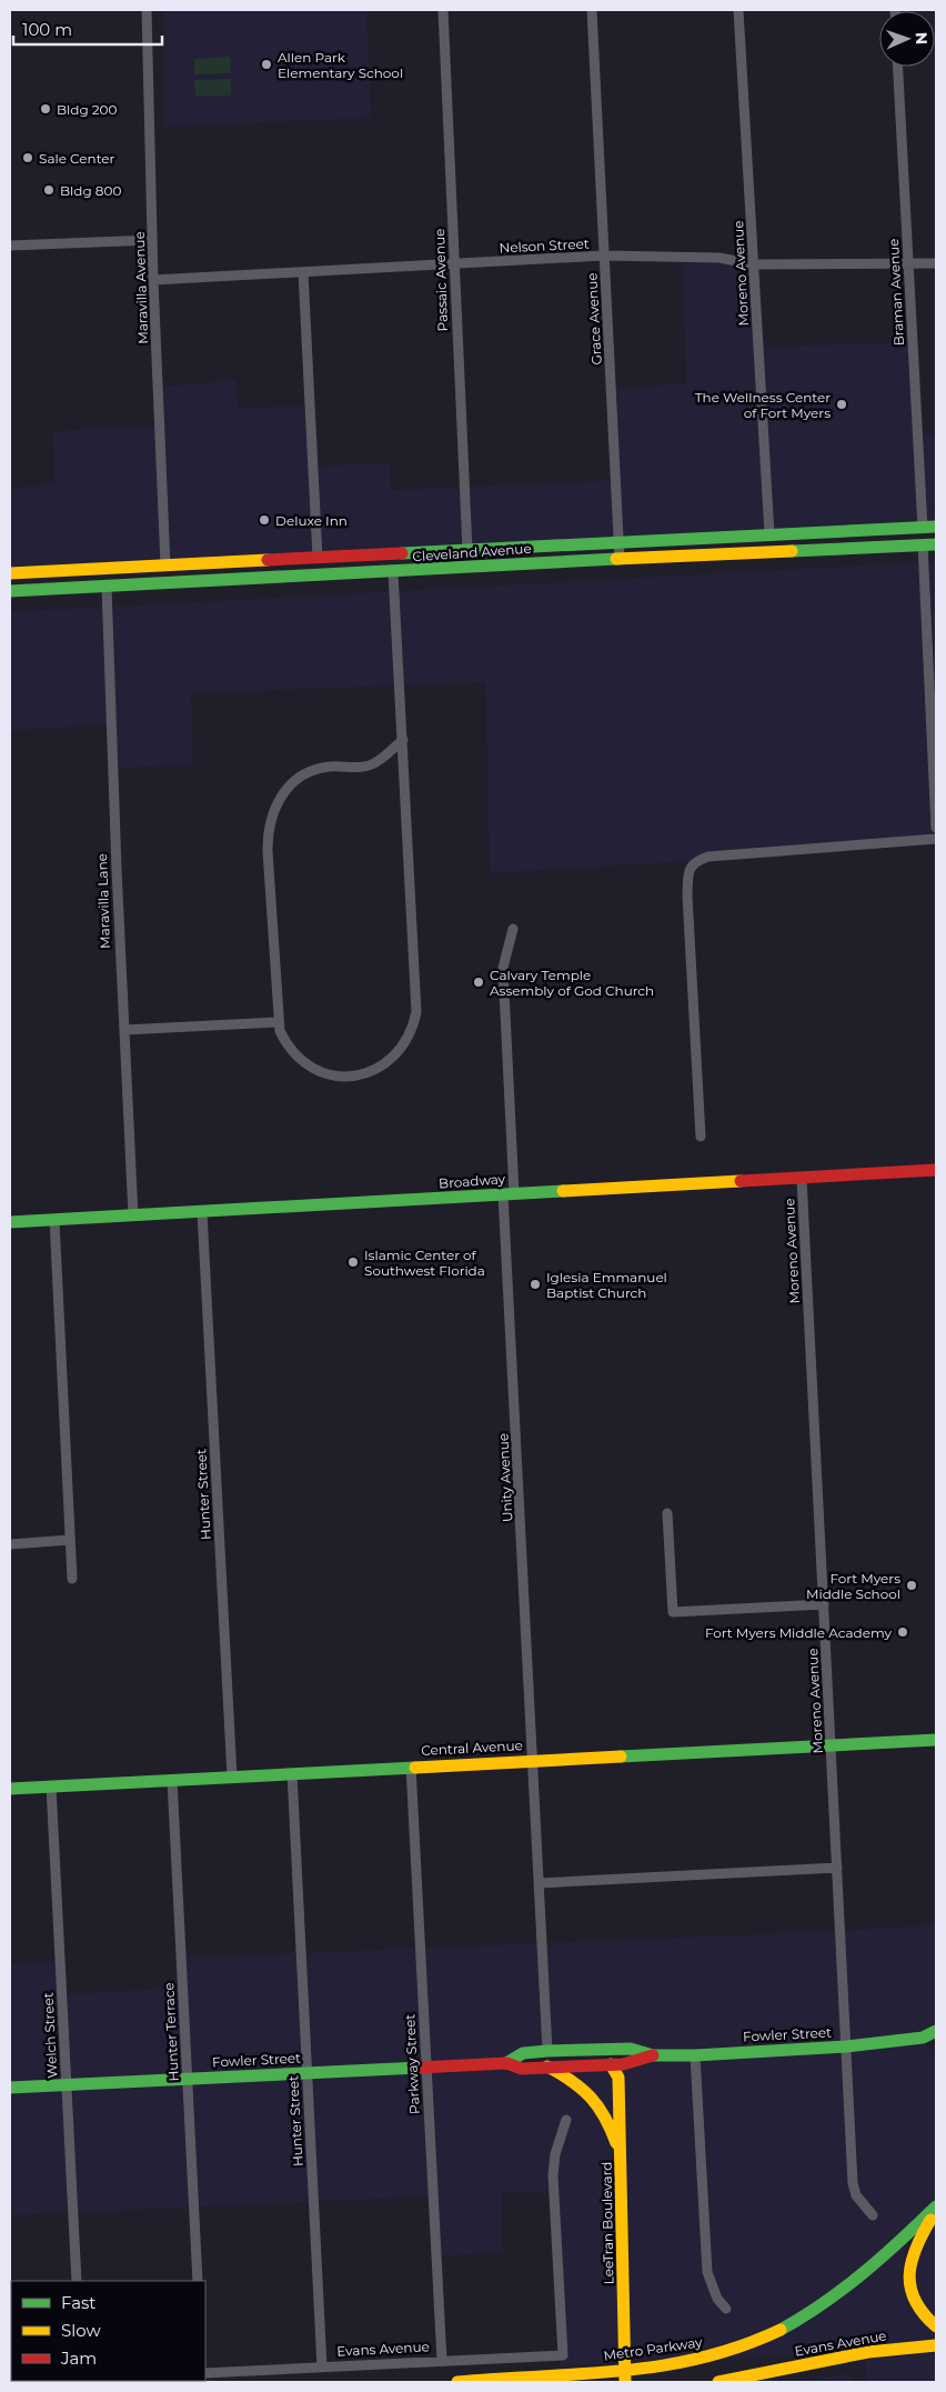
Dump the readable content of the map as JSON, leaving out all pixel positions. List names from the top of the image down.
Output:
{
  "streets": {
    "main road": [
      "Cleveland Avenue",
      "Broadway",
      "Central Avenue",
      "Fowler Street",
      "LeeTran Boulevard",
      "Evans Avenue",
      "Metro Parkway"
    ],
    "street": [
      "Nelson Street",
      "Moreno Avenue",
      "Passaic Avenue",
      "Maravilla Avenue",
      "Braman Avenue",
      "Grace Avenue",
      "Maravilla Lane",
      "Unity Avenue",
      "Hunter Street",
      "Hunter Terrace",
      "Welch Street",
      "Parkway Street"
    ]
  },
  "crossings": [
    ["Nelson Street", "Moreno Avenue"],
    ["Nelson Street", "Passaic Avenue"],
    ["Nelson Street", "Maravilla Avenue"],
    ["Nelson Street", "Braman Avenue"],
    ["Nelson Street", "Grace Avenue"],
    ["Moreno Avenue", "Cleveland Avenue"],
    ["Moreno Avenue", "Broadway"],
    ["Moreno Avenue", "Central Avenue"],
    ["Moreno Avenue", "Fowler Street"],
    ["Passaic Avenue", "Cleveland Avenue"],
    ["Maravilla Avenue", "Cleveland Avenue"],
    ["Braman Avenue", "Cleveland Avenue"],
    ["Grace Avenue", "Cleveland Avenue"],
    ["Cleveland Avenue", "Maravilla Lane"],
    ["Maravilla Lane", "Broadway"],
    ["Broadway", "Unity Avenue"],
    ["Broadway", "Hunter Street"],
    ["Unity Avenue", "Central Avenue"],
    ["Unity Avenue", "Fowler Street"],
    ["Hunter Street", "Central Avenue"],
    ["Hunter Street", "Fowler Street"],
    ["Hunter Street", "Evans Avenue"],
    ["Central Avenue", "Hunter Terrace"],
    ["Central Avenue", "Welch Street"],
    ["Central Avenue", "Parkway Street"],
    ["Hunter Terrace", "Fowler Street"],
    ["Fowler Street", "Welch Street"],
    ["Fowler Street", "Parkway Street"],
    ["Fowler Street", "LeeTran Boulevard"],
    ["Parkway Street", "Evans Avenue"],
    ["LeeTran Boulevard", "Metro Parkway"]
  ],
  "places": [
    "Allen Park Elementary School",
    "Bldg 200",
    "Sale Center",
    "Bldg 800",
    "The Wellness Center of Fort Myers",
    "Deluxe Inn",
    "Calvary Temple Assembly of God Church",
    "Islamic Center of Southwest Florida",
    "Iglesia Emmanuel Baptist Church",
    "Fort Myers Middle School",
    "Fort Myers Middle Academy"
  ],
  "legend": ["Fast", "Slow", "Jam"],
  "scale_bar": "100 m",
  "north": "right"
}
